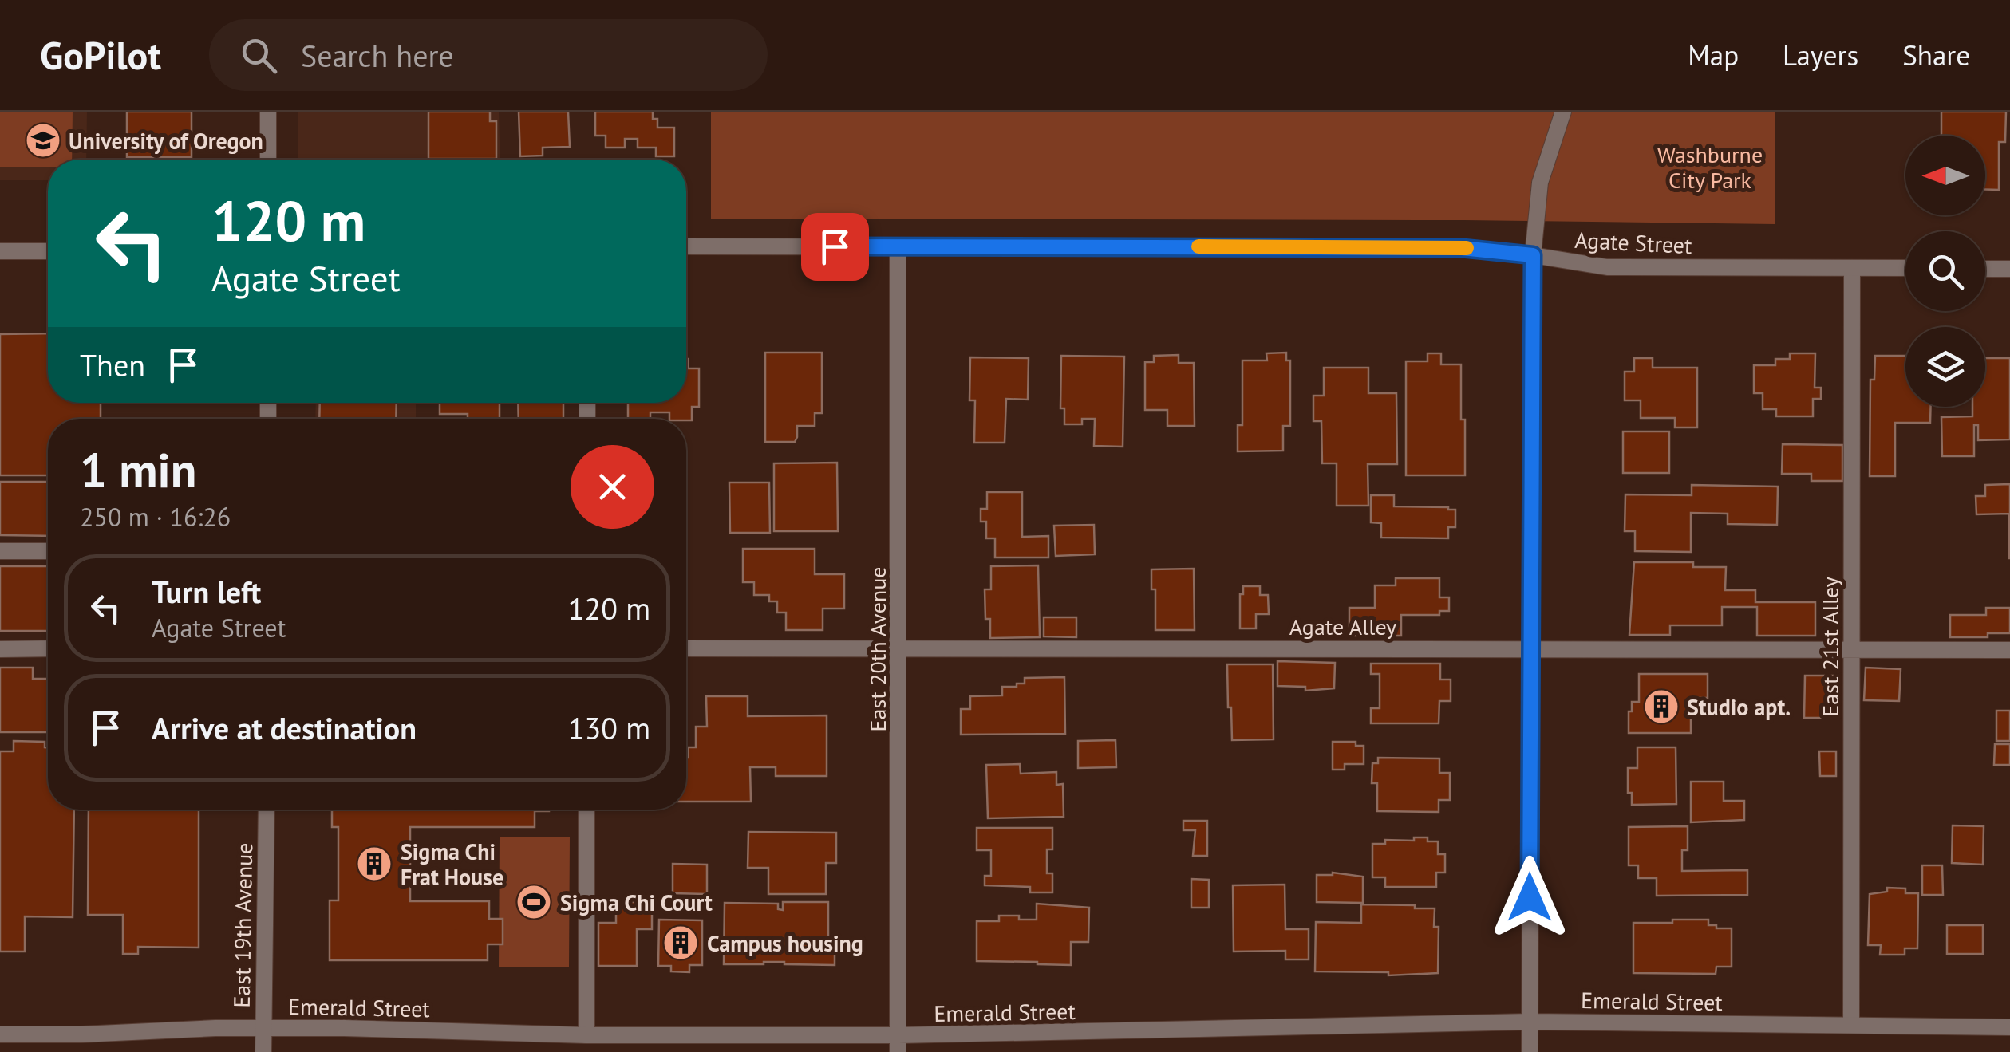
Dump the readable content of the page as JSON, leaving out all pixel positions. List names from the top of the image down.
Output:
{
  "streets": {
    "street": [
      "Agate Street",
      "Agate Alley",
      "East 21st Alley",
      "East 20th Avenue",
      "East 19th Avenue",
      "Emerald Street"
    ]
  },
  "crossings": [
    ["Agate Street", "East 21st Alley"],
    ["Agate Street", "East 20th Avenue"],
    ["Agate Alley", "East 21st Alley"],
    ["Agate Alley", "East 20th Avenue"],
    ["East 21st Alley", "Emerald Street"],
    ["East 20th Avenue", "Emerald Street"],
    ["East 19th Avenue", "Emerald Street"]
  ],
  "parks": ["Washburne City Park"],
  "places": {
    "school or university": ["University of Oregon"],
    "building": ["Studio apt.", "Sigma Chi Frat House", "Campus housing"],
    "sports": ["Sigma Chi Court"]
  },
  "north": "left",
  "page": {
    "header": "GoPilot",
    "search": "Search here",
    "nav": ["Map", "Layers", "Share"],
    "turn": ["120 m", "Agate Street"],
    "then": "Then",
    "heading": ["1 min", "250 m · 16:26"],
    "list": [
      {
        "name": "Turn left",
        "note": "Agate Street",
        "value": "120 m"
      },
      {
        "name": "Arrive at destination",
        "value": "130 m"
      }
    ]
  }
}
